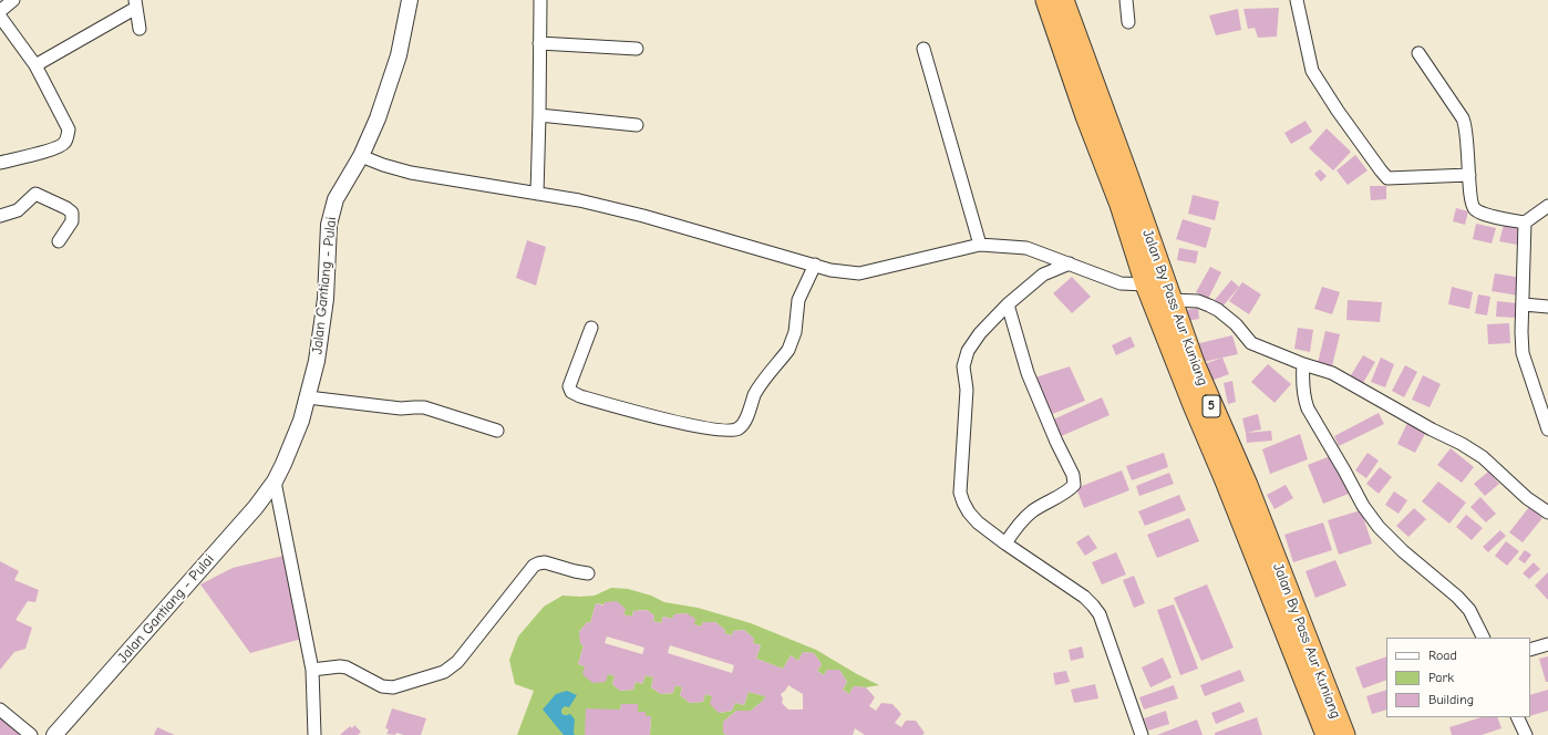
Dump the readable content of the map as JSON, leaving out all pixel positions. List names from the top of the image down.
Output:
{
  "streets": {
    "highway": ["Jalan By Pass Aur Kuniang", "5"],
    "street": ["Jalan Gantiang - Pulai"]
  },
  "legend": ["Road", "Park", "Building"]
}
